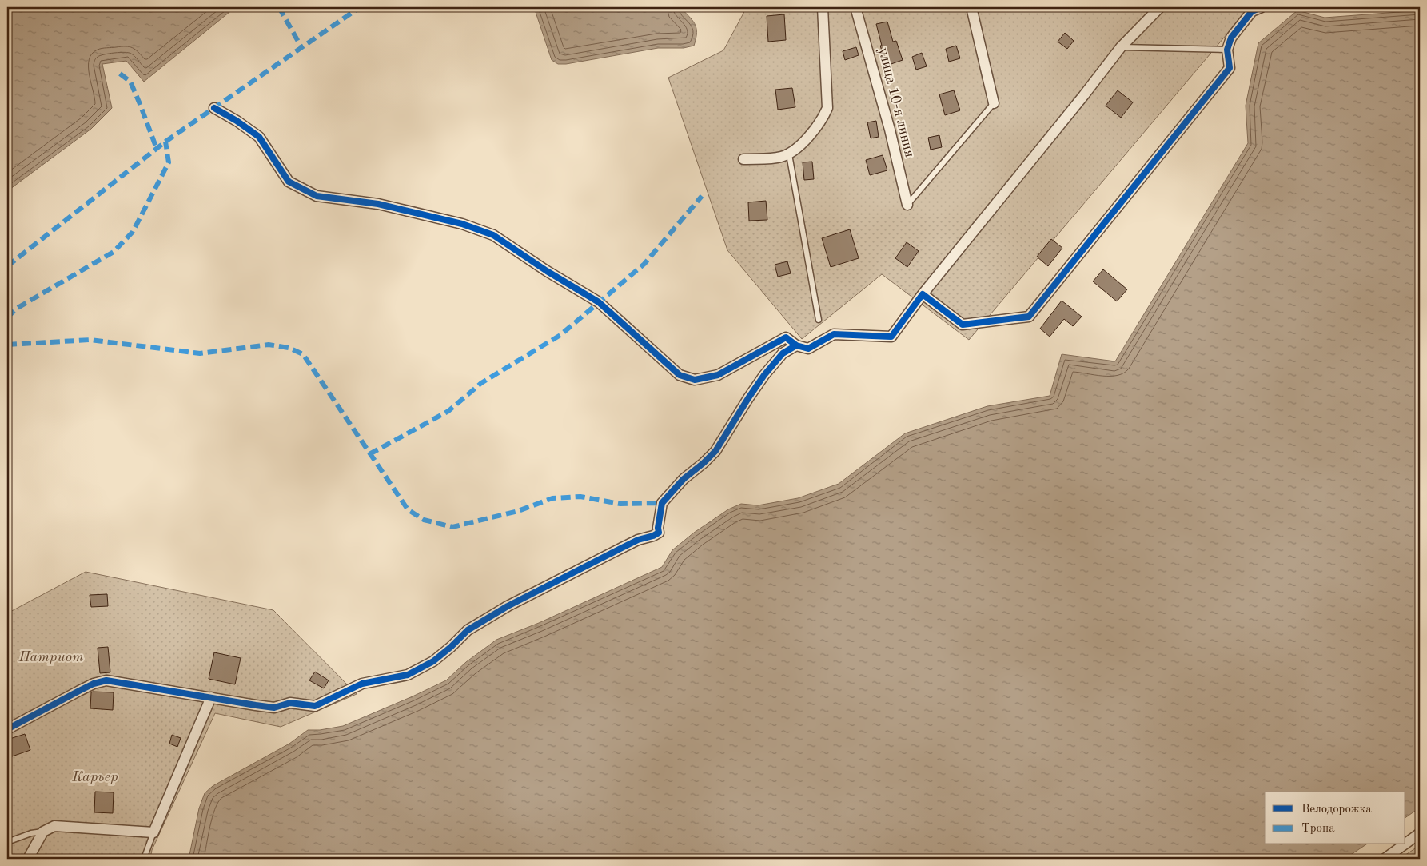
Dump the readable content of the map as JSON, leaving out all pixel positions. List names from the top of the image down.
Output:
{
  "streets": {
    "street": ["улица 10-я линия"]
  },
  "parks": ["Патриот", "Карьер"],
  "legend": ["Велодорожка", "Тропа"]
}
